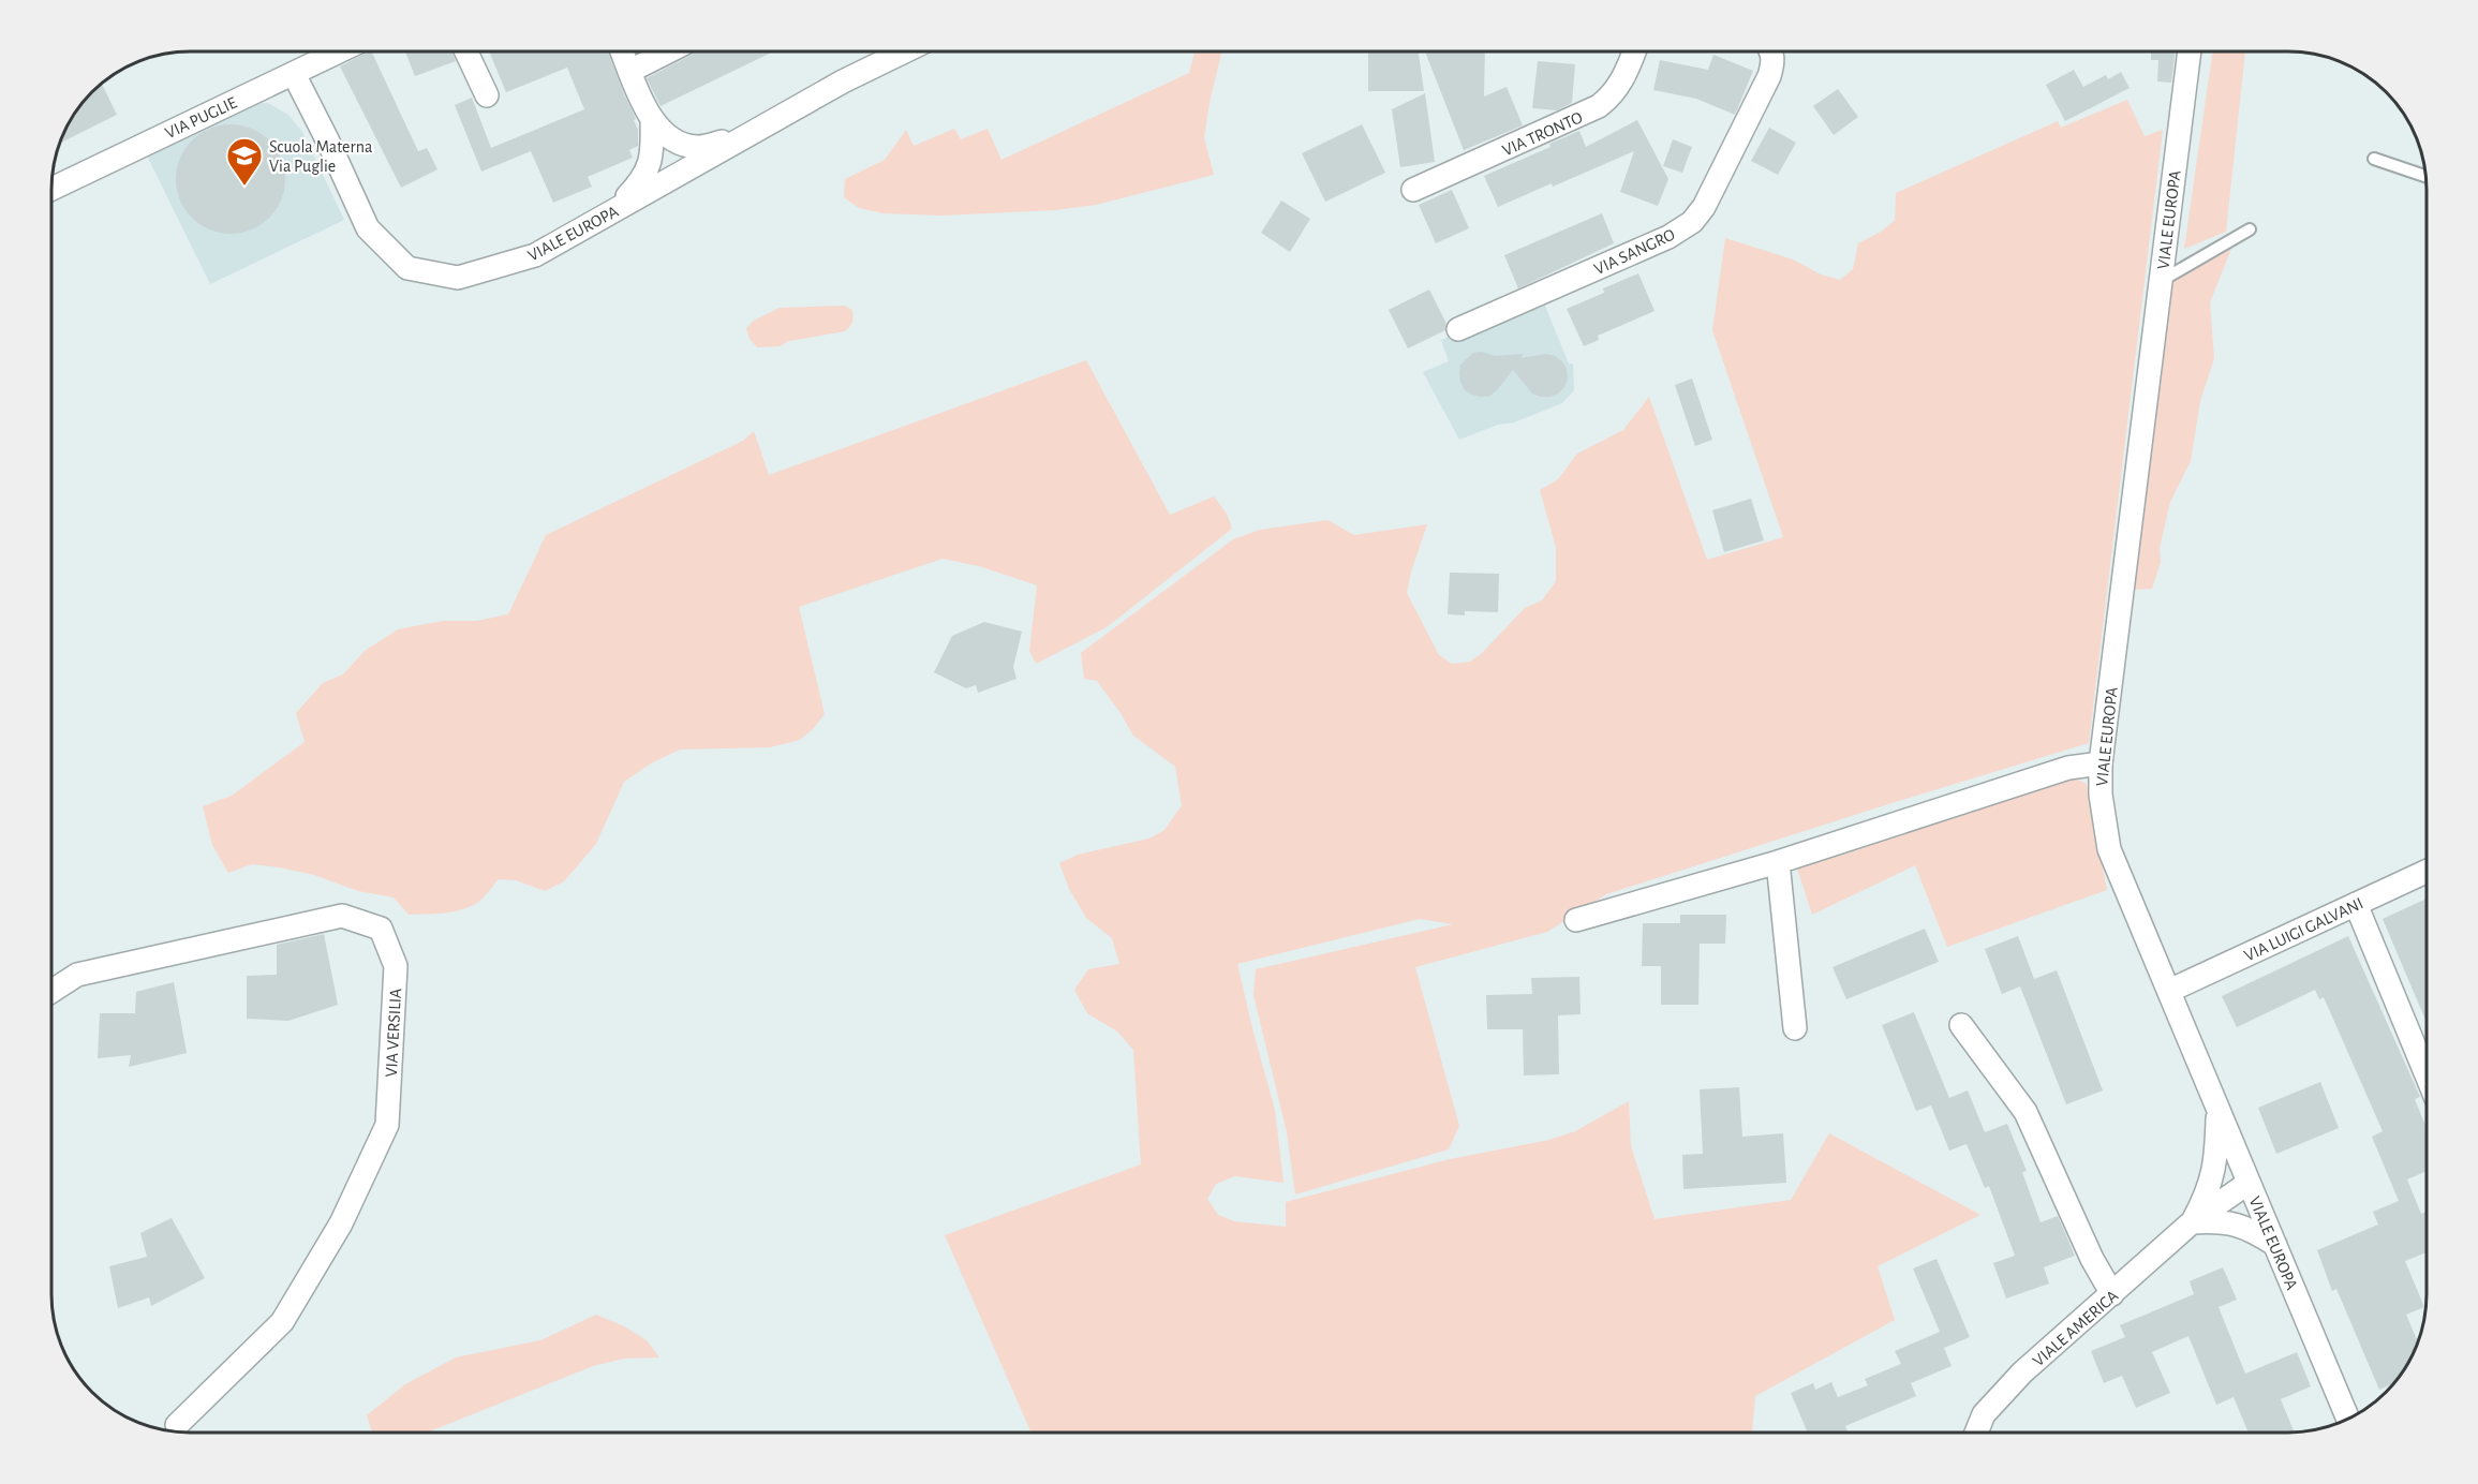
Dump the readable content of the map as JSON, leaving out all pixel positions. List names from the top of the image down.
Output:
{
  "streets": {
    "street": [
      "VIA PUGLIE",
      "VIA TRONTO",
      "VIALE EUROPA",
      "VIA SANGRO",
      "VIA LUIGI GALVANI",
      "VIA VERSILIA",
      "VIALE AMERICA"
    ]
  },
  "crossings": [
    ["VIA PUGLIE", "VIALE EUROPA"],
    ["VIALE EUROPA", "VIA LUIGI GALVANI"],
    ["VIALE EUROPA", "VIALE AMERICA"]
  ],
  "places": {
    "school or university": ["Scuola Materna Via Puglie"]
  }
}
